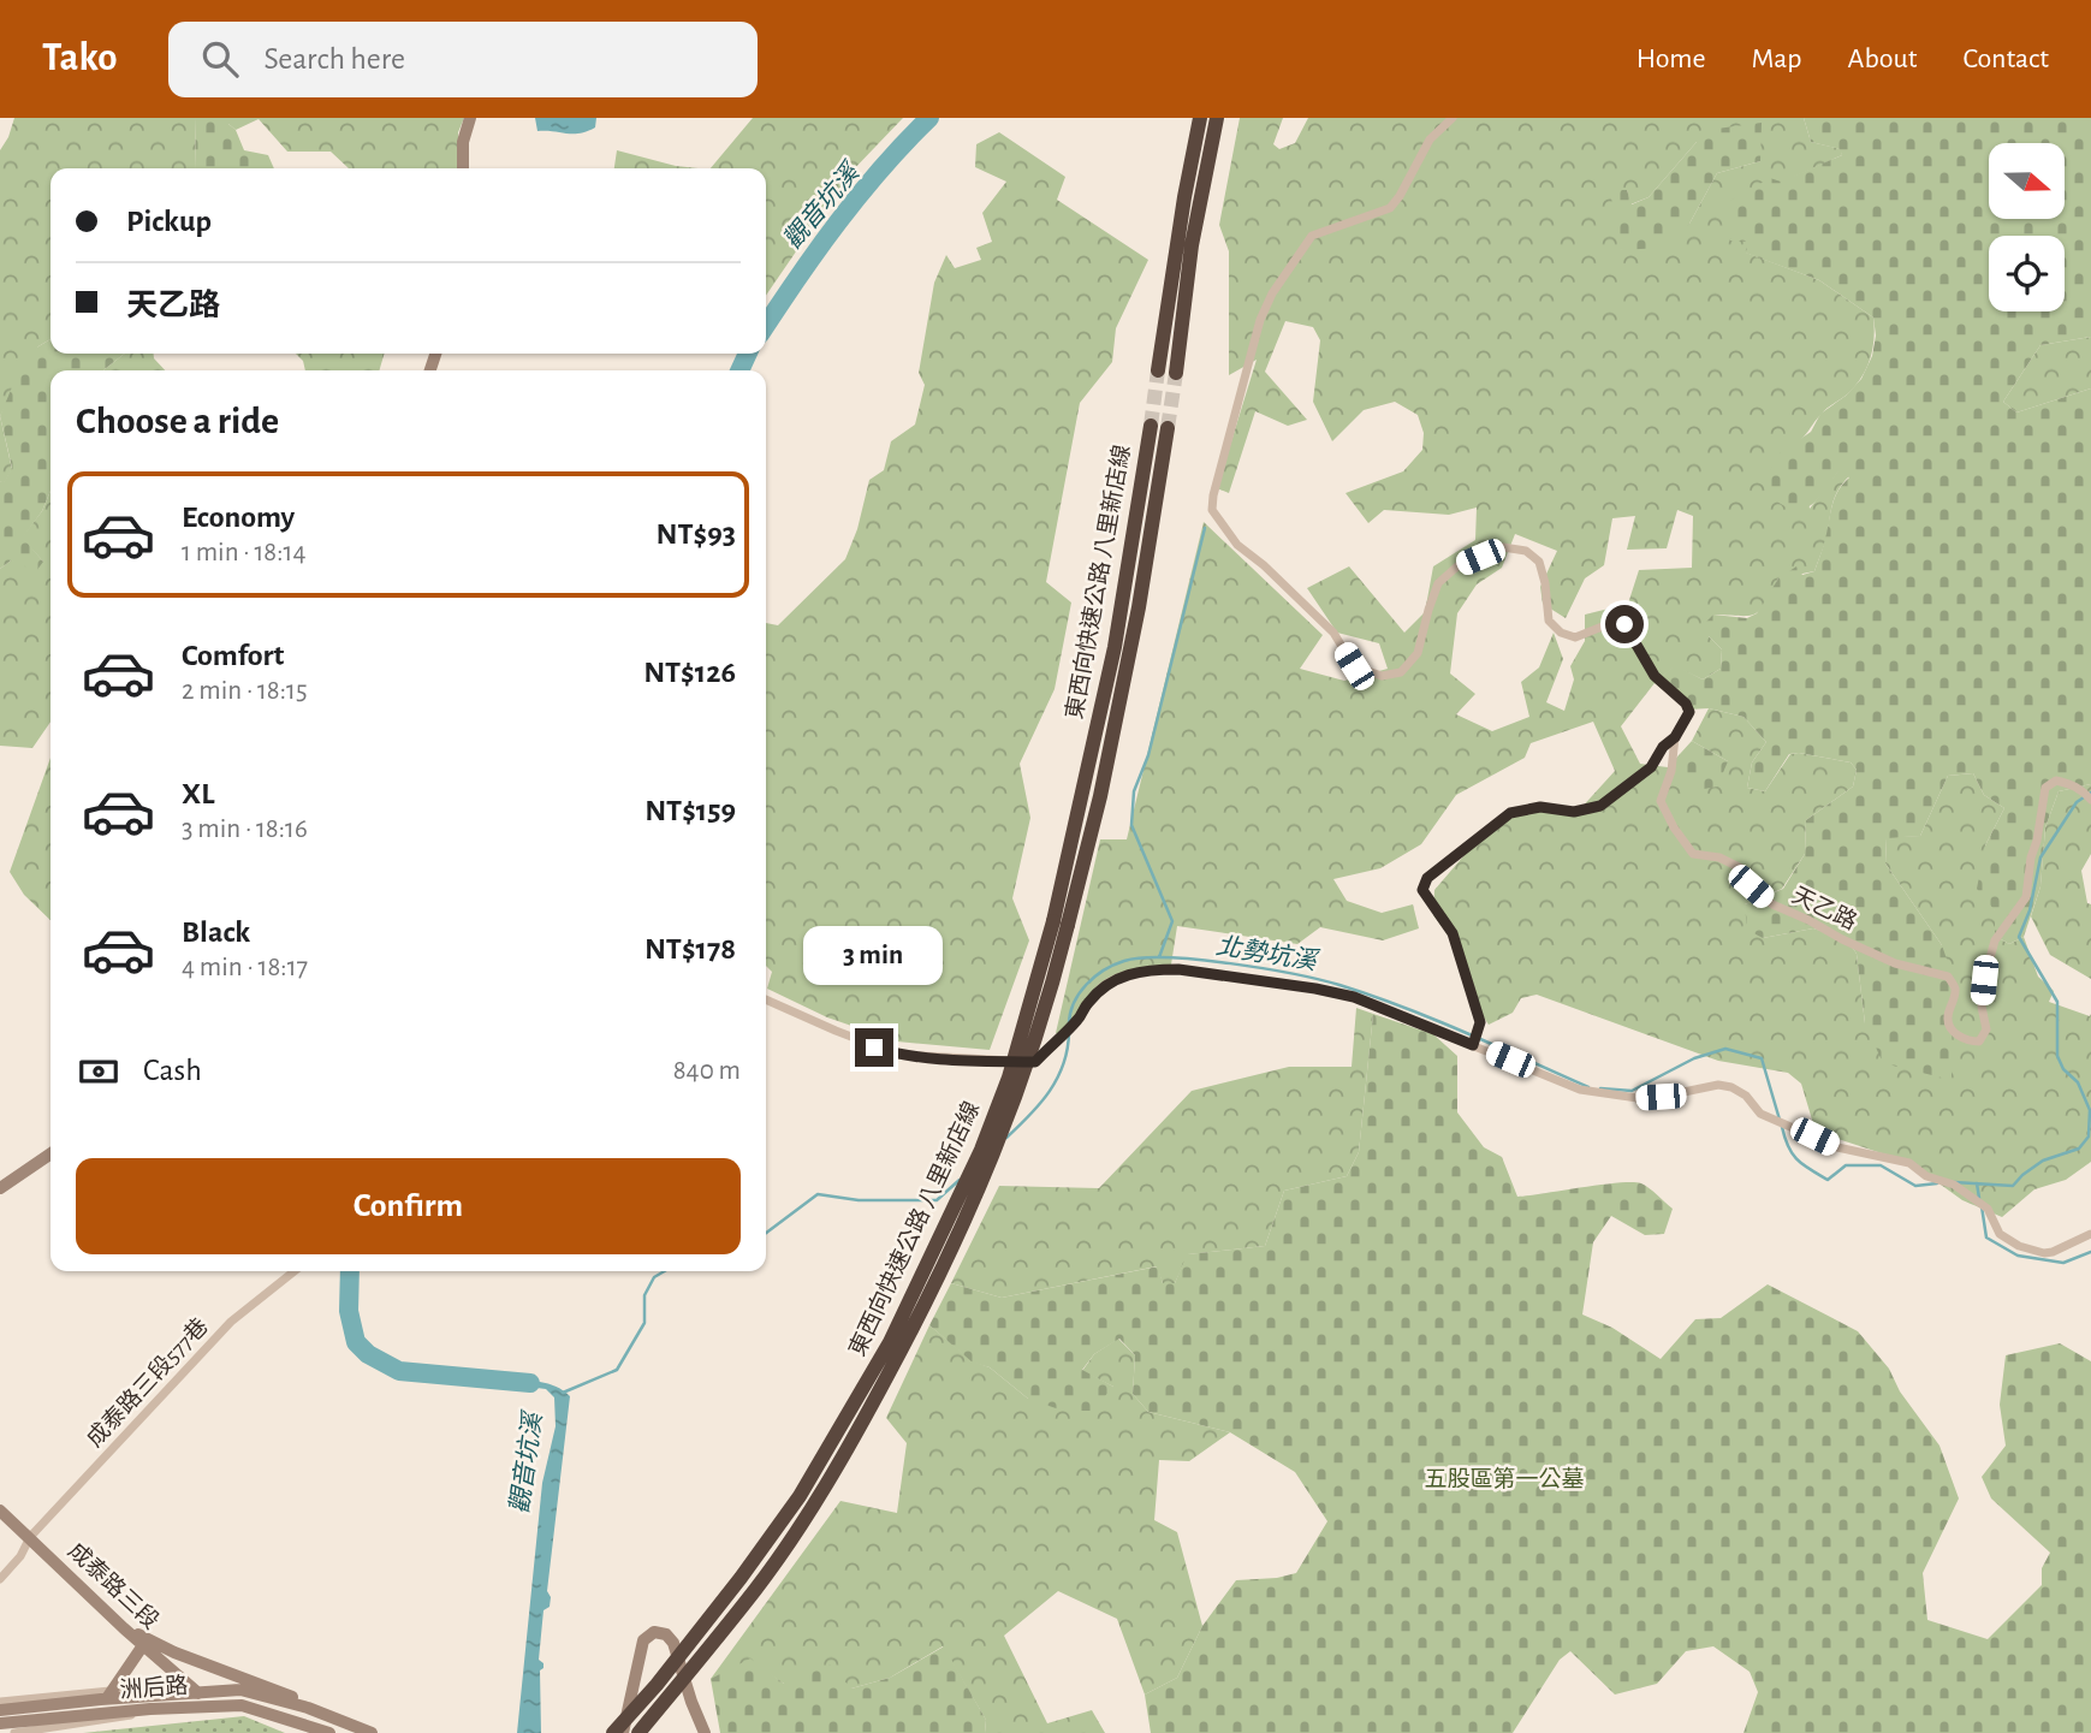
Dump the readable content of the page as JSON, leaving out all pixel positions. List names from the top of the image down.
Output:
{
  "streets": {
    "highway": ["東西向快速公路 八里新店線"],
    "main road": ["成泰路三段", "洲后路"],
    "street": ["天乙路", "成泰路三段577巷"]
  },
  "crossings": [
    ["成泰路三段577巷", "成泰路三段"],
    ["成泰路三段", "洲后路"]
  ],
  "water": ["觀音坑溪", "北勢坑溪"],
  "parks": ["五股區第一公墓"],
  "north": "right",
  "page": {
    "header": "Tako",
    "search": "Search here",
    "nav": [
      "Home",
      "Map",
      "About",
      "Contact"
    ],
    "banner": ["Pickup", "天乙路"],
    "heading": "Choose a ride",
    "list": [
      {
        "name": "Economy",
        "note": "1 min · 18:14",
        "value": "NT$93"
      },
      {
        "name": "Comfort",
        "note": "2 min · 18:15",
        "value": "NT$126"
      },
      {
        "name": "XL",
        "note": "3 min · 18:16",
        "value": "NT$159"
      },
      {
        "name": "Black",
        "note": "4 min · 18:17",
        "value": "NT$178"
      }
    ],
    "bubble": "3 min",
    "pay": ["Cash", "840 m"],
    "buttons": "Confirm"
  }
}
